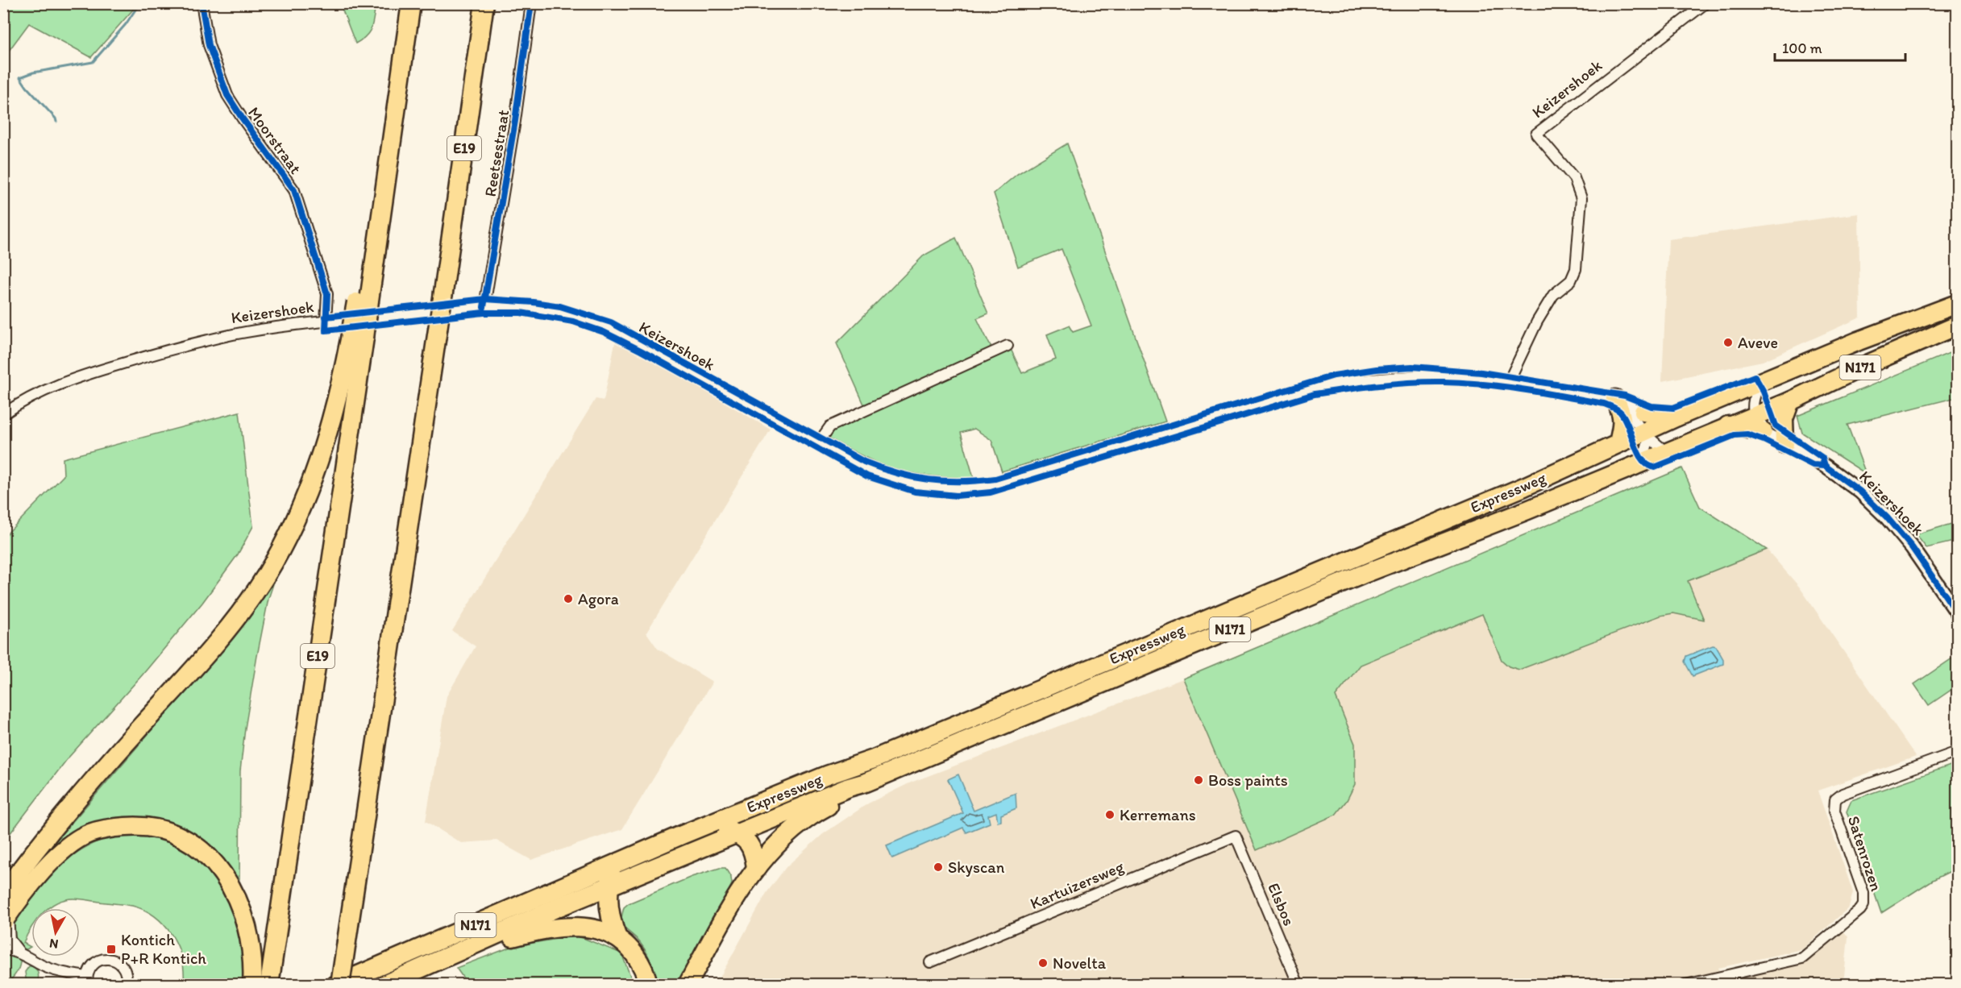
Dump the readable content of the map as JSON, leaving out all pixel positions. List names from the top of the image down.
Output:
{
  "streets": {
    "highway": ["E19", "N171", "Expressweg"],
    "street": [
      "Keizershoek",
      "Moorstraat",
      "Reetsestraat",
      "Satenrozen",
      "Kartuizersweg",
      "Elsbos"
    ]
  },
  "crossings": [
    ["Keizershoek", "Moorstraat"],
    ["Keizershoek", "Reetsestraat"],
    ["Keizershoek", "Expressweg"],
    ["Kartuizersweg", "Elsbos"]
  ],
  "places": {
    "other": [
      "Aveve",
      "Agora",
      "Boss paints",
      "Kerremans",
      "Skyscan",
      "Novelta"
    ],
    "transit": ["Kontich P+R Kontich"]
  },
  "scale_bar": "100 m",
  "north": "bottom"
}
